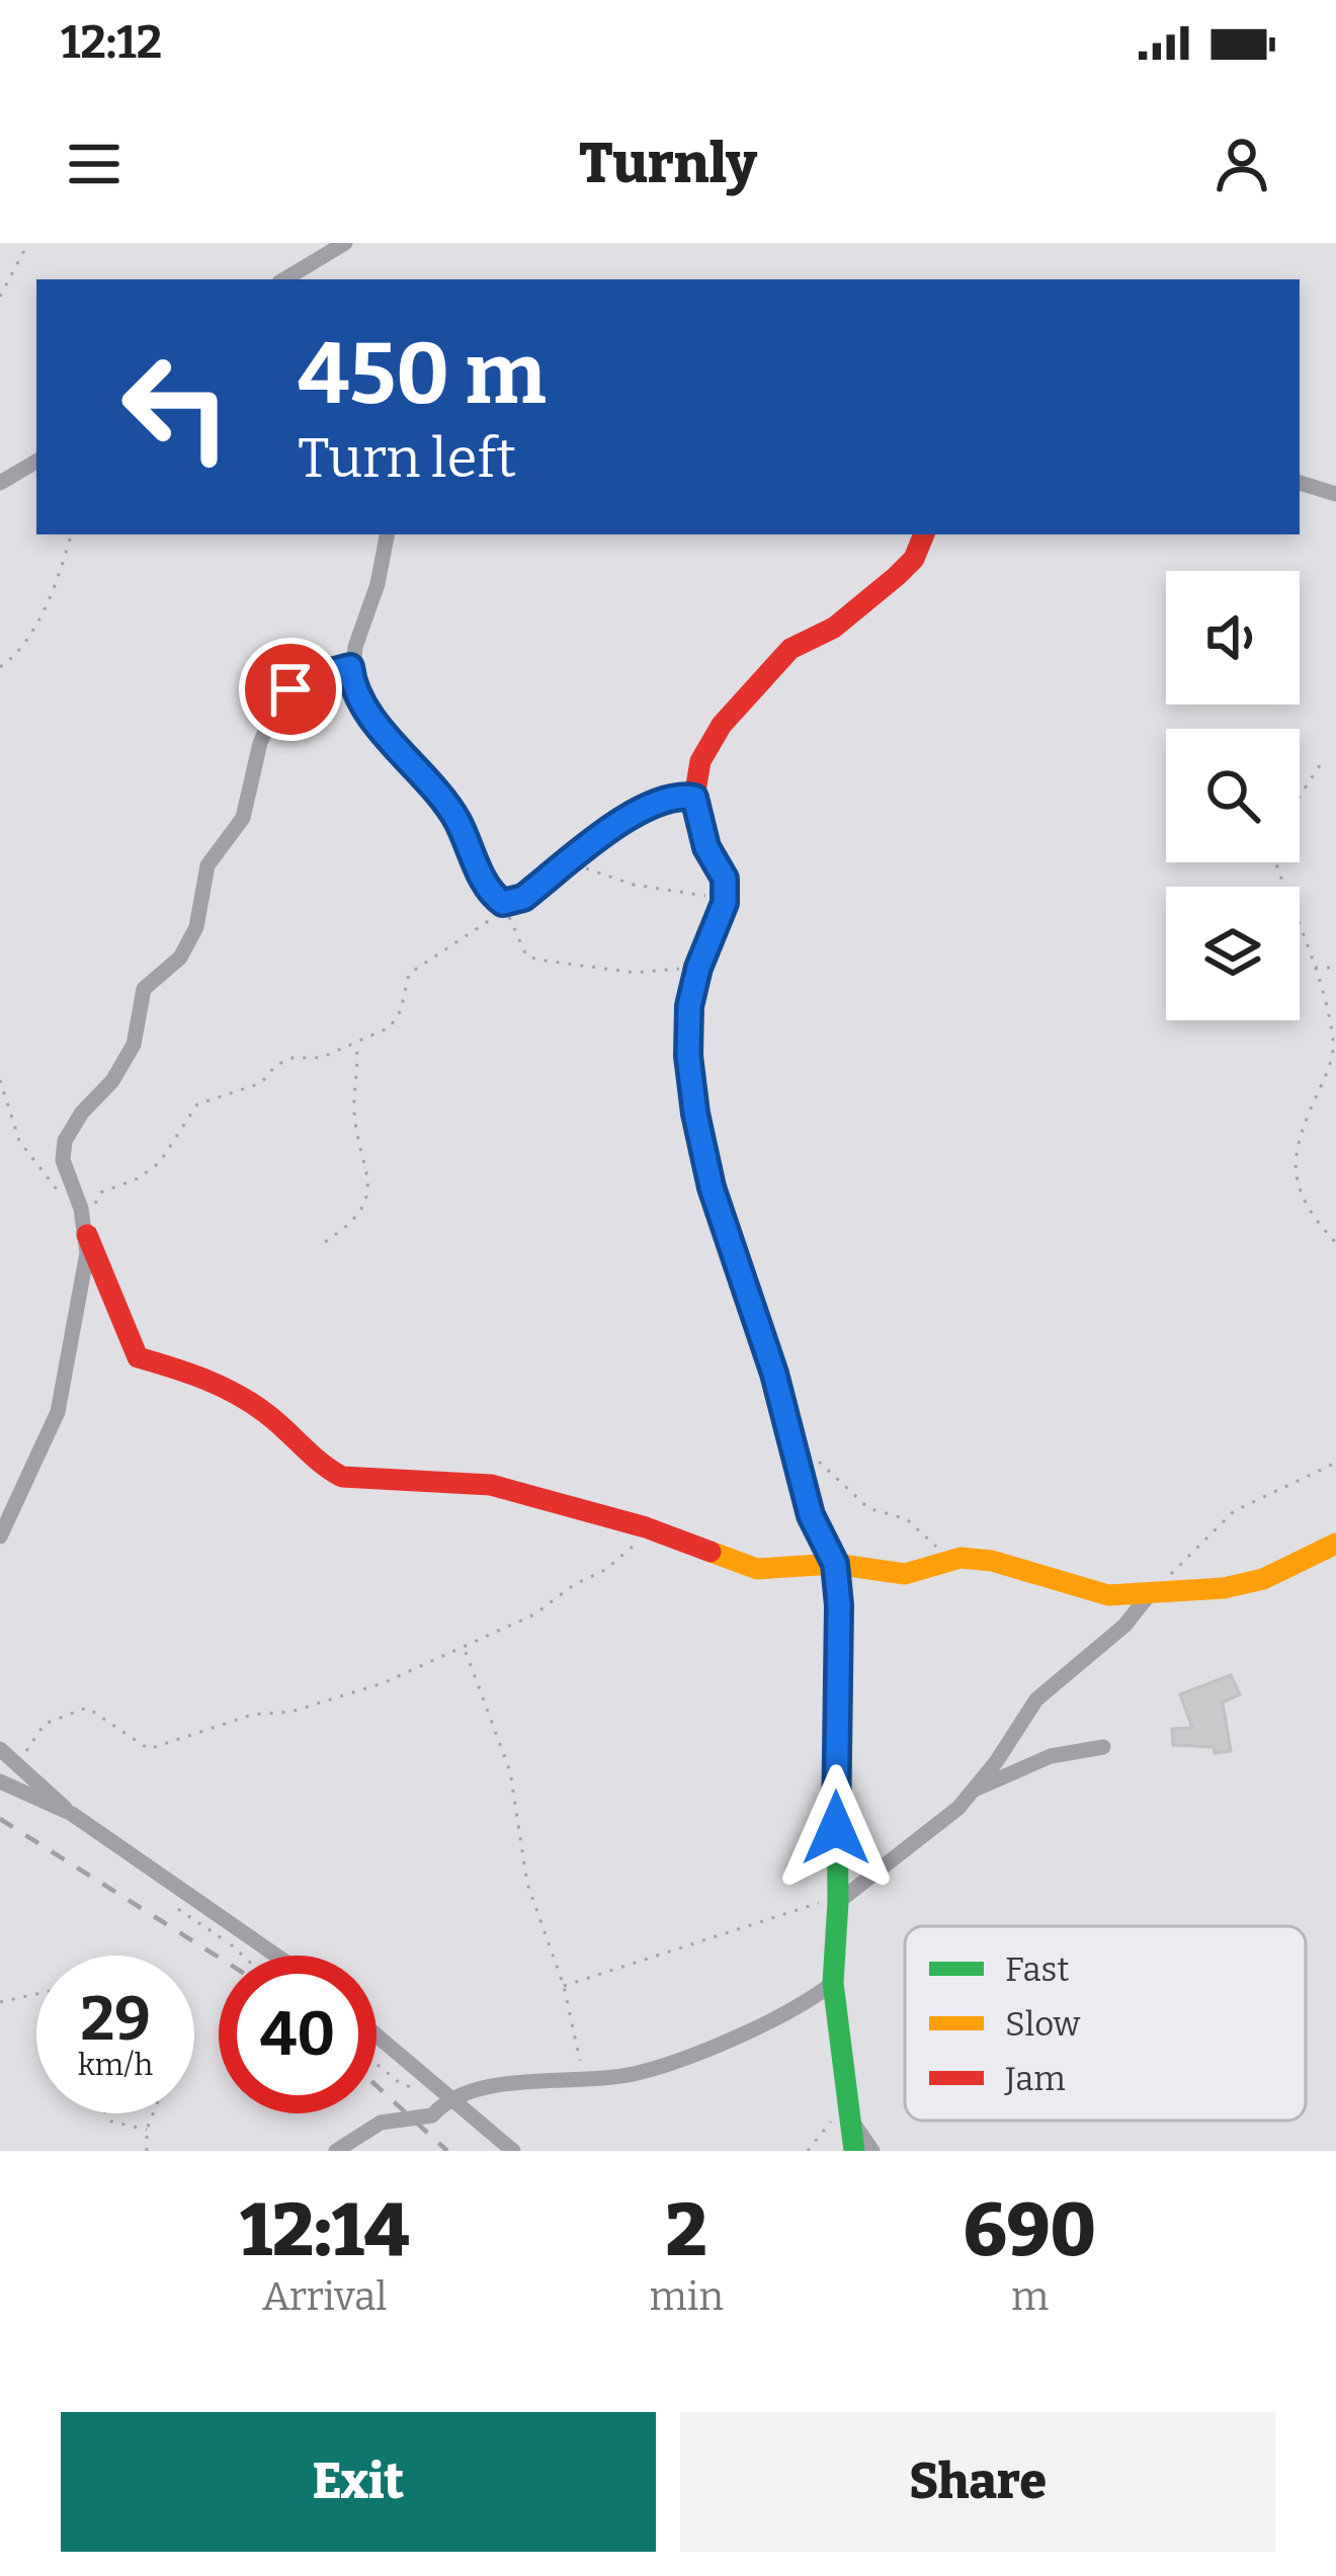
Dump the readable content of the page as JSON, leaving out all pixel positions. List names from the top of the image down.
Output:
{
  "legend": ["Fast", "Slow", "Jam"],
  "page": {
    "status": "12:12",
    "header": "Turnly",
    "turn": ["450 m", "Turn left"],
    "speed": "29 km/h",
    "limit": "40",
    "eta": [
      "12:14",
      "Arrival",
      "2",
      "min",
      "690",
      "m"
    ],
    "buttons": ["Exit", "Share"]
  }
}
